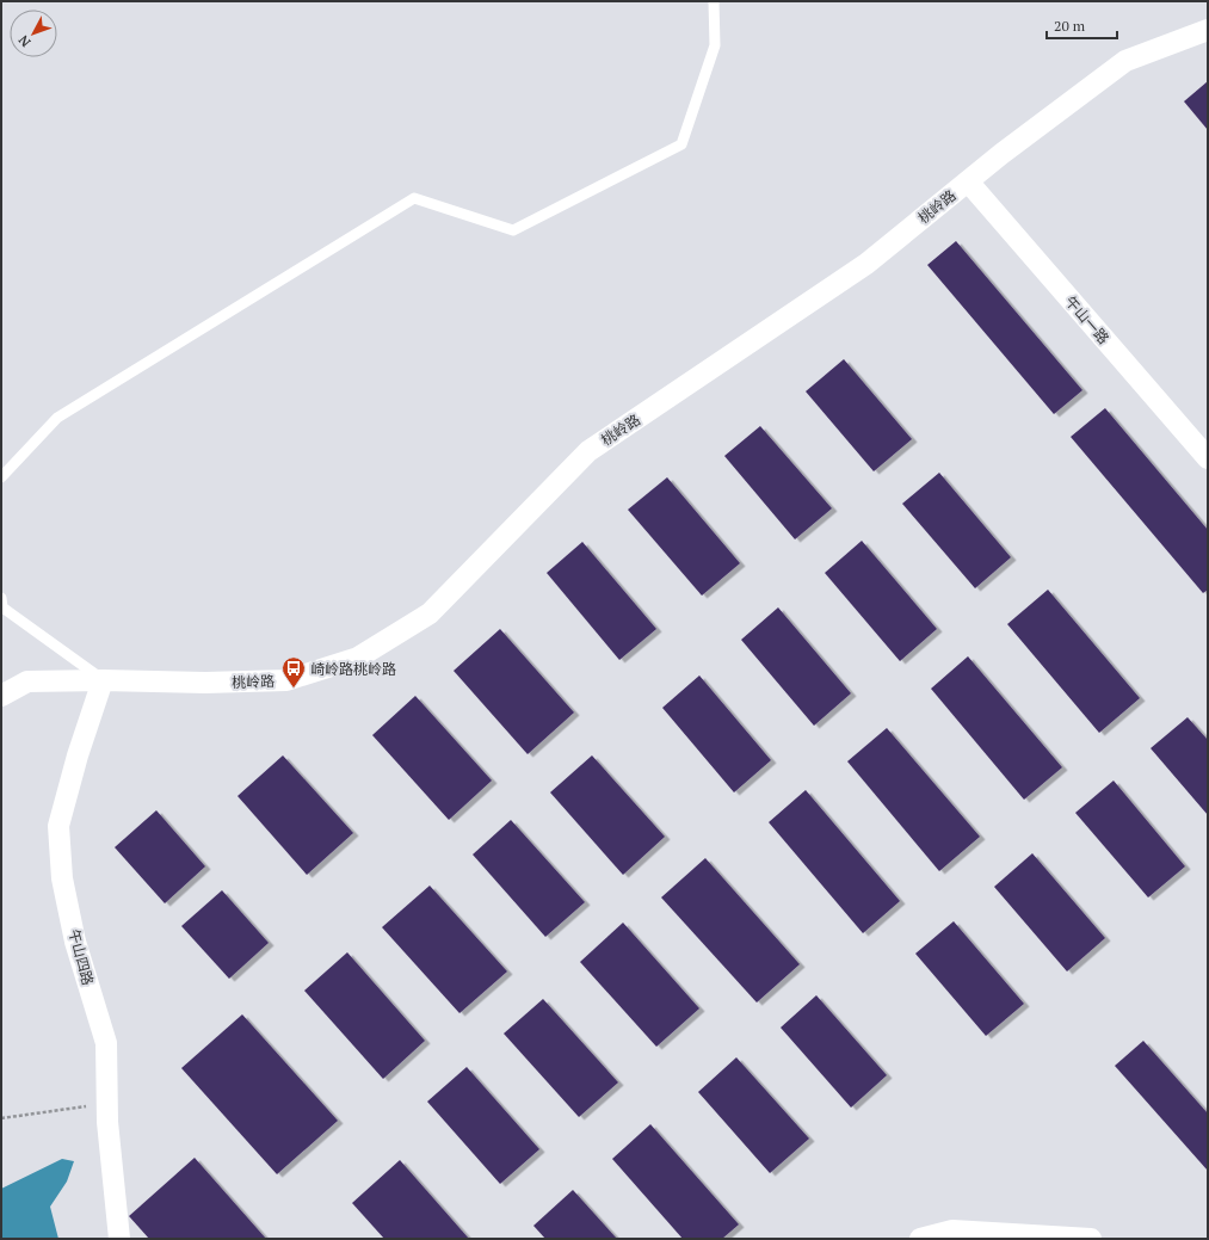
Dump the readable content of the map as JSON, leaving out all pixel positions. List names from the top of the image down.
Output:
{
  "streets": {
    "street": ["桃岭路", "午山一路", "午山四路"]
  },
  "crossings": [
    ["桃岭路", "午山一路"],
    ["桃岭路", "午山四路"]
  ],
  "places": {
    "bus stop": ["崎岭路桃岭路"]
  },
  "scale_bar": "20 m",
  "north": "bottom left"
}
